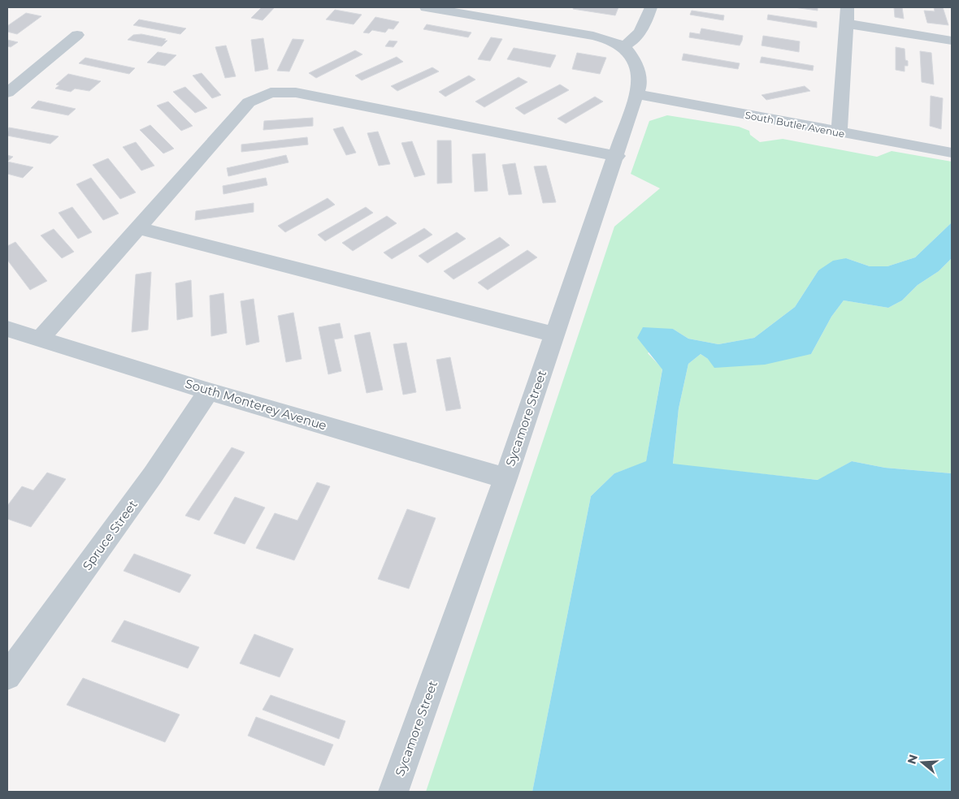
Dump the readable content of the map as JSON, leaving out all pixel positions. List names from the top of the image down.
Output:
{
  "streets": {
    "street": [
      "South Butler Avenue",
      "South Monterey Avenue",
      "Sycamore Street",
      "Spruce Street"
    ]
  },
  "crossings": [
    ["South Butler Avenue", "Sycamore Street"],
    ["South Monterey Avenue", "Sycamore Street"],
    ["South Monterey Avenue", "Spruce Street"]
  ],
  "north": "left"
}
